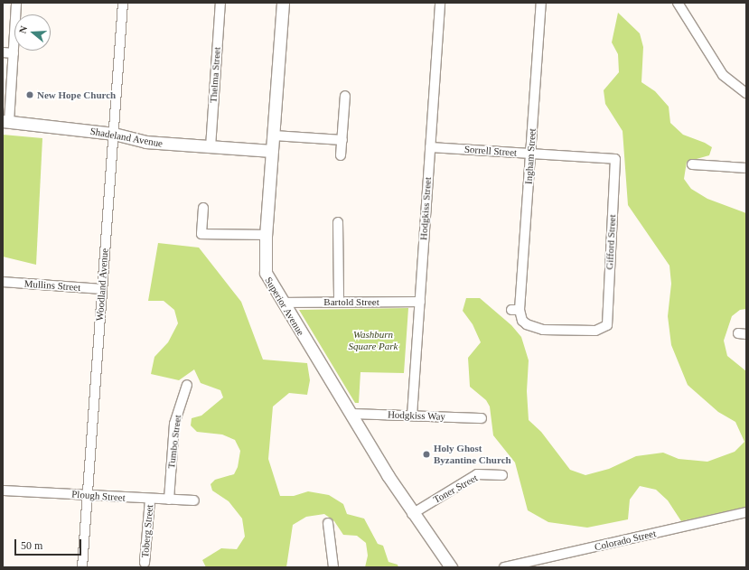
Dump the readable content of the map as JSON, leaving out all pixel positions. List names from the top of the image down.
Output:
{
  "streets": {
    "street": [
      "Thelma Street",
      "Shadeland Avenue",
      "Sorrell Street",
      "Ingham Street",
      "Hodgkiss Street",
      "Gifford Street",
      "Woodland Avenue",
      "Mullins Street",
      "Bartold Street",
      "Superior Avenue",
      "Hodgkiss Way",
      "Tumbo Street",
      "Toner Street",
      "Plough Street",
      "Toberg Street",
      "Colorado Street"
    ]
  },
  "crossings": [
    ["Thelma Street", "Shadeland Avenue"],
    ["Shadeland Avenue", "Woodland Avenue"],
    ["Shadeland Avenue", "Superior Avenue"],
    ["Sorrell Street", "Ingham Street"],
    ["Sorrell Street", "Hodgkiss Street"],
    ["Sorrell Street", "Gifford Street"],
    ["Ingham Street", "Gifford Street"],
    ["Hodgkiss Street", "Bartold Street"],
    ["Hodgkiss Street", "Hodgkiss Way"],
    ["Woodland Avenue", "Mullins Street"],
    ["Woodland Avenue", "Plough Street"],
    ["Bartold Street", "Superior Avenue"],
    ["Superior Avenue", "Hodgkiss Way"],
    ["Superior Avenue", "Toner Street"],
    ["Tumbo Street", "Plough Street"],
    ["Plough Street", "Toberg Street"]
  ],
  "parks": ["Washburn Square Park"],
  "places": ["New Hope Church", "Holy Ghost Byzantine Church"],
  "scale_bar": "50 m",
  "north": "left"
}
